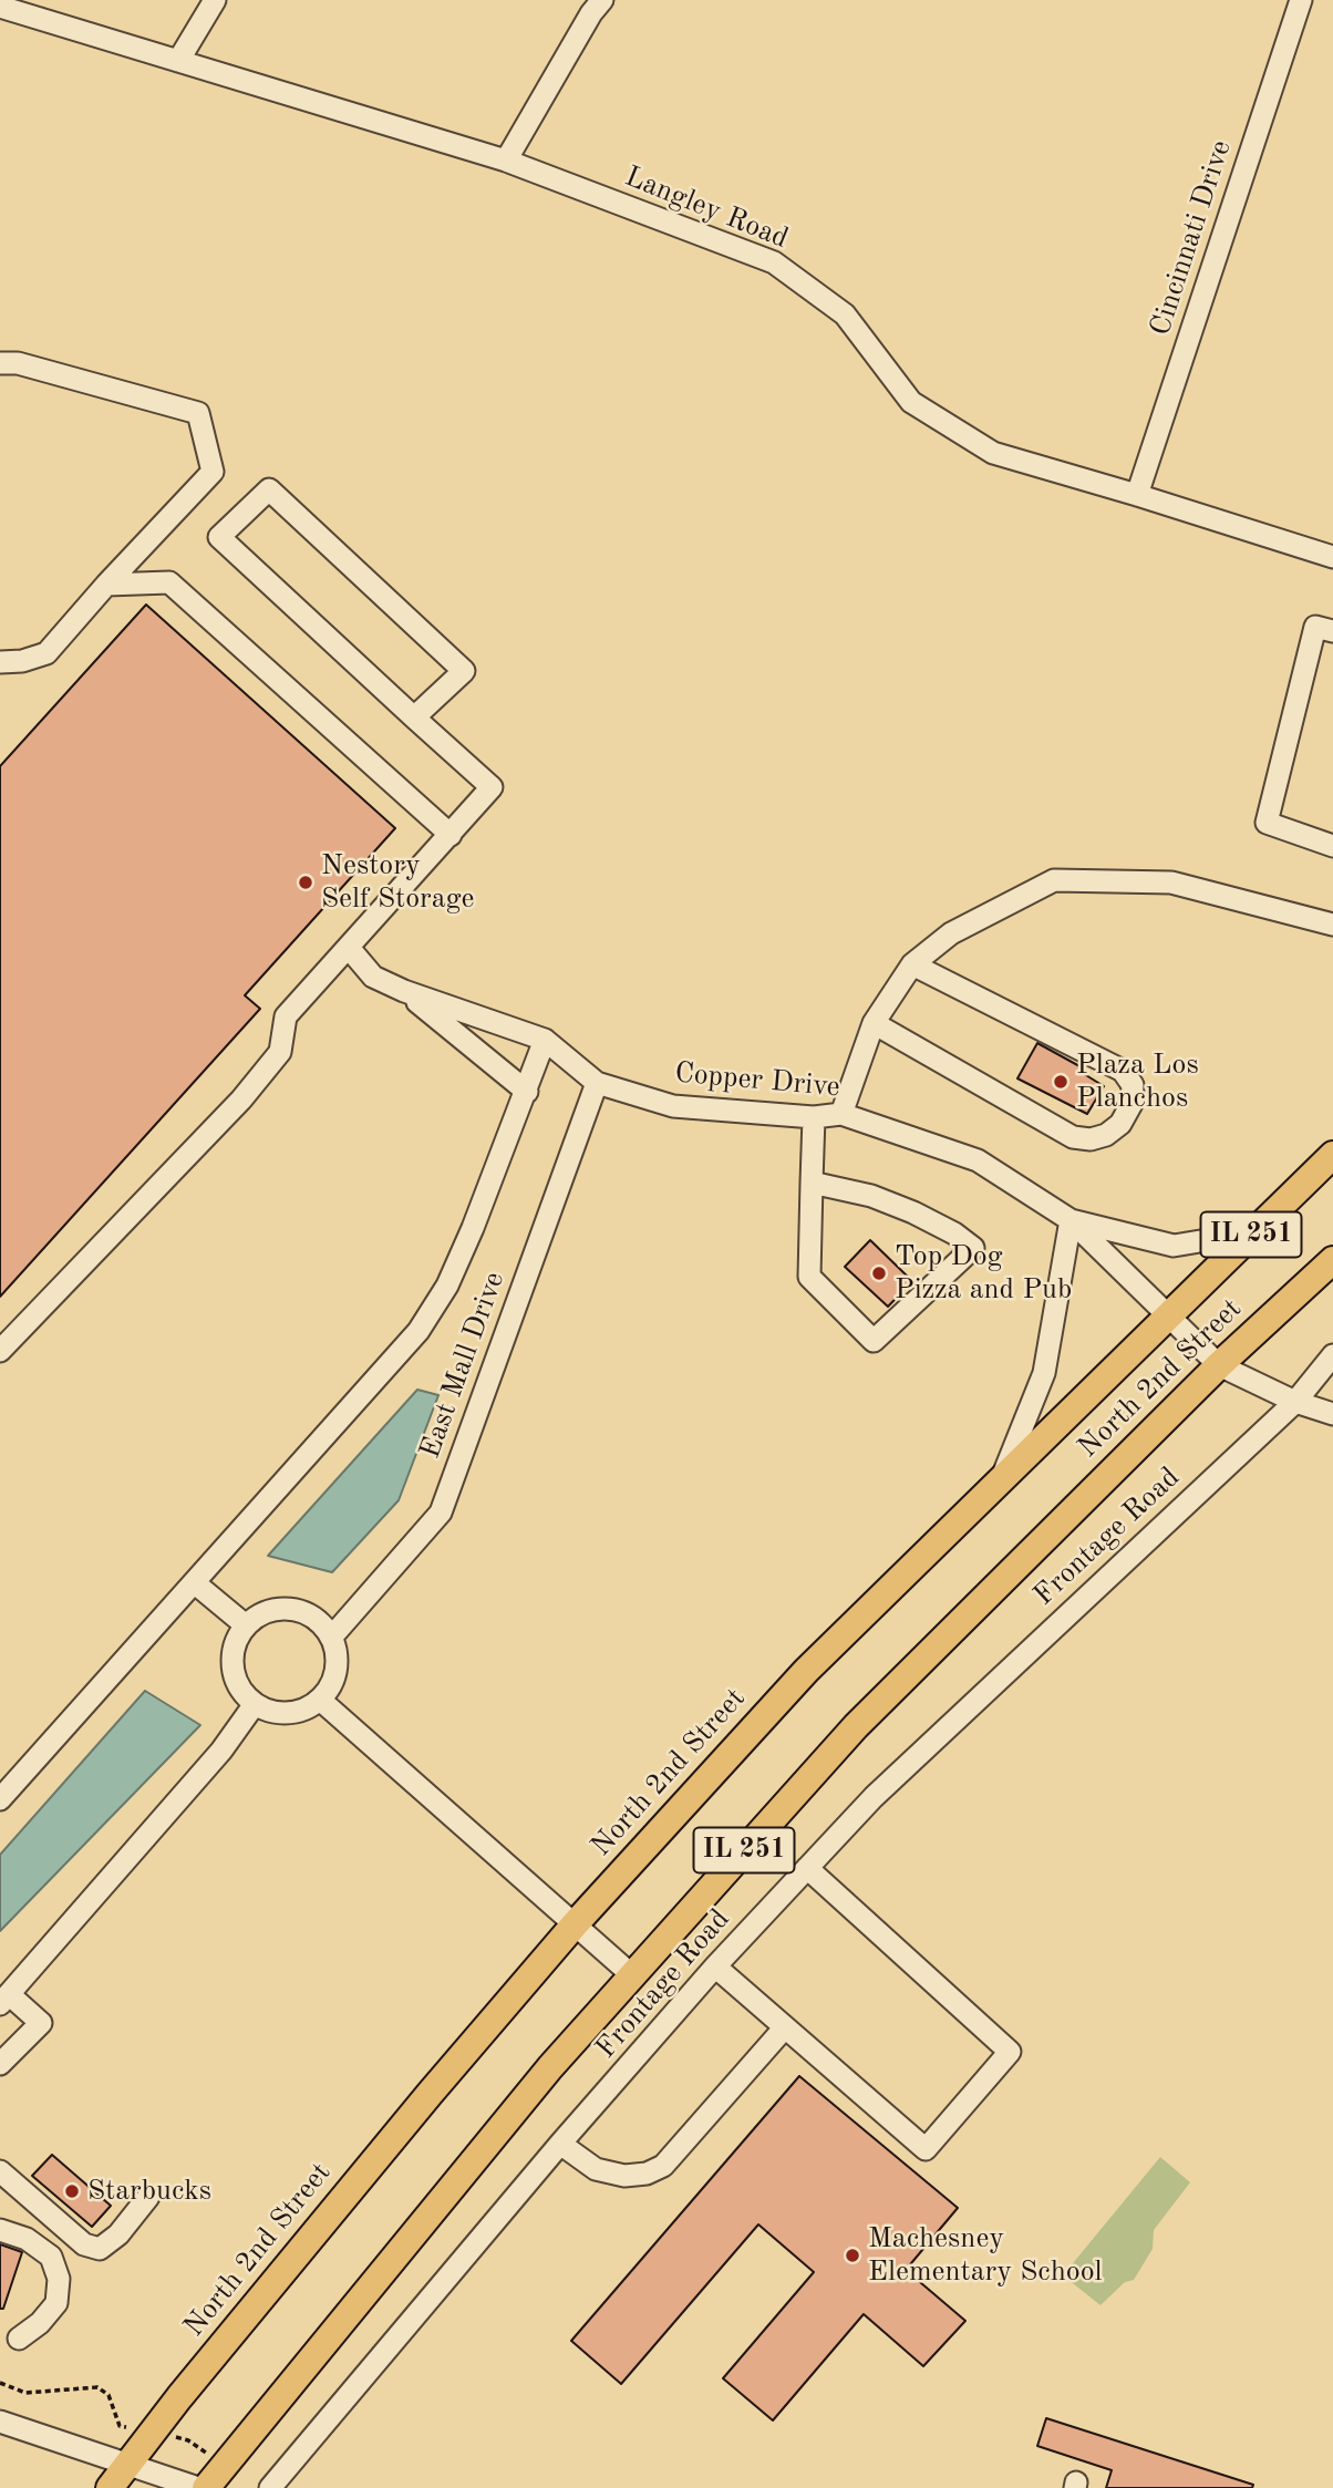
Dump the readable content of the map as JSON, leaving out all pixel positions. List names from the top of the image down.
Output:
{
  "streets": {
    "main road": ["IL 251", "North 2nd Street"],
    "street": [
      "Langley Road",
      "Cincinnati Drive",
      "Copper Drive",
      "East Mall Drive",
      "Frontage Road"
    ]
  },
  "crossings": [
    ["Langley Road", "Cincinnati Drive"],
    ["Copper Drive", "East Mall Drive"],
    ["Copper Drive", "North 2nd Street"],
    ["Copper Drive", "Frontage Road"]
  ],
  "places": [
    "Nestory Self Storage",
    "Plaza Los Planchos",
    "Top Dog Pizza and Pub",
    "Starbucks",
    "Machesney Elementary School"
  ]
}
